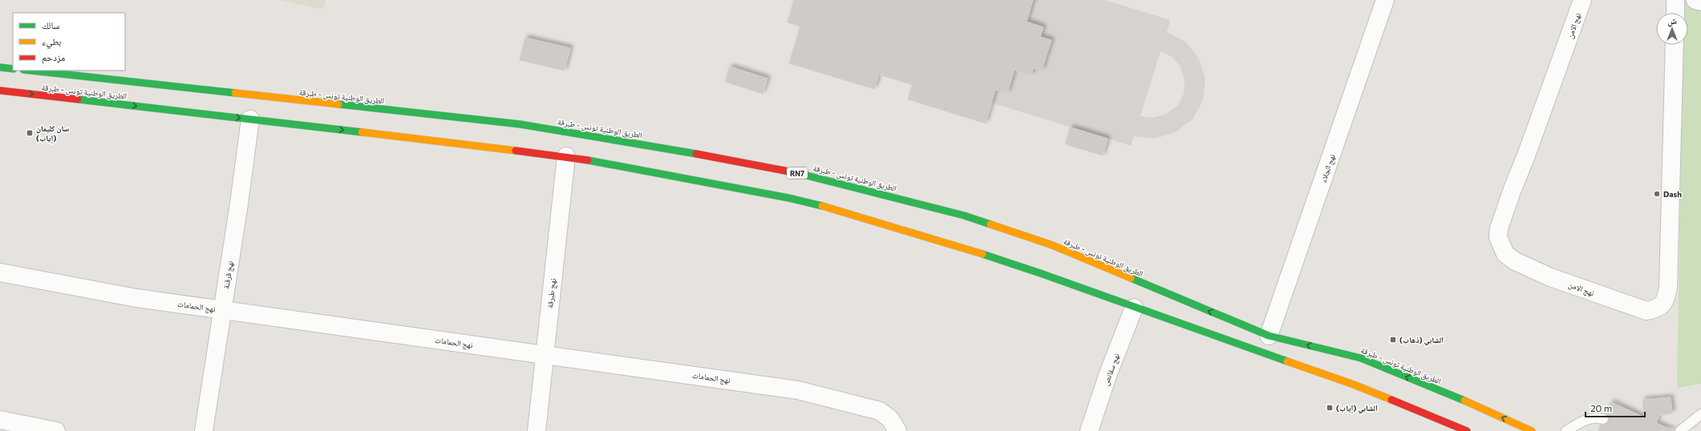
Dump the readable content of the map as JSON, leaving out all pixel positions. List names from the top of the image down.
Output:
{
  "streets": {
    "main road": ["الطريق الوطنية تونس - طبرقة", "RN7"],
    "street": [
      "نهج الامن",
      "نهج الجلاء",
      "نهج قرقنة",
      "نهج طبرقة",
      "نهج الحمامات",
      "نهج سقانص"
    ]
  },
  "crossings": [
    ["الطريق الوطنية تونس - طبرقة", "نهج الجلاء"],
    ["الطريق الوطنية تونس - طبرقة", "نهج قرقنة"],
    ["الطريق الوطنية تونس - طبرقة", "نهج طبرقة"],
    ["الطريق الوطنية تونس - طبرقة", "نهج سقانص"],
    ["نهج قرقنة", "نهج الحمامات"],
    ["نهج طبرقة", "نهج الحمامات"]
  ],
  "places": {
    "transit": ["سان كليمان (إياب)", "الشابي (ذهاب)", "الشابي (إياب)"],
    "other": ["Dash"]
  },
  "legend": ["سالك", "بطيء", "مزدحم"],
  "scale_bar": "20 m",
  "north": "top"
}
